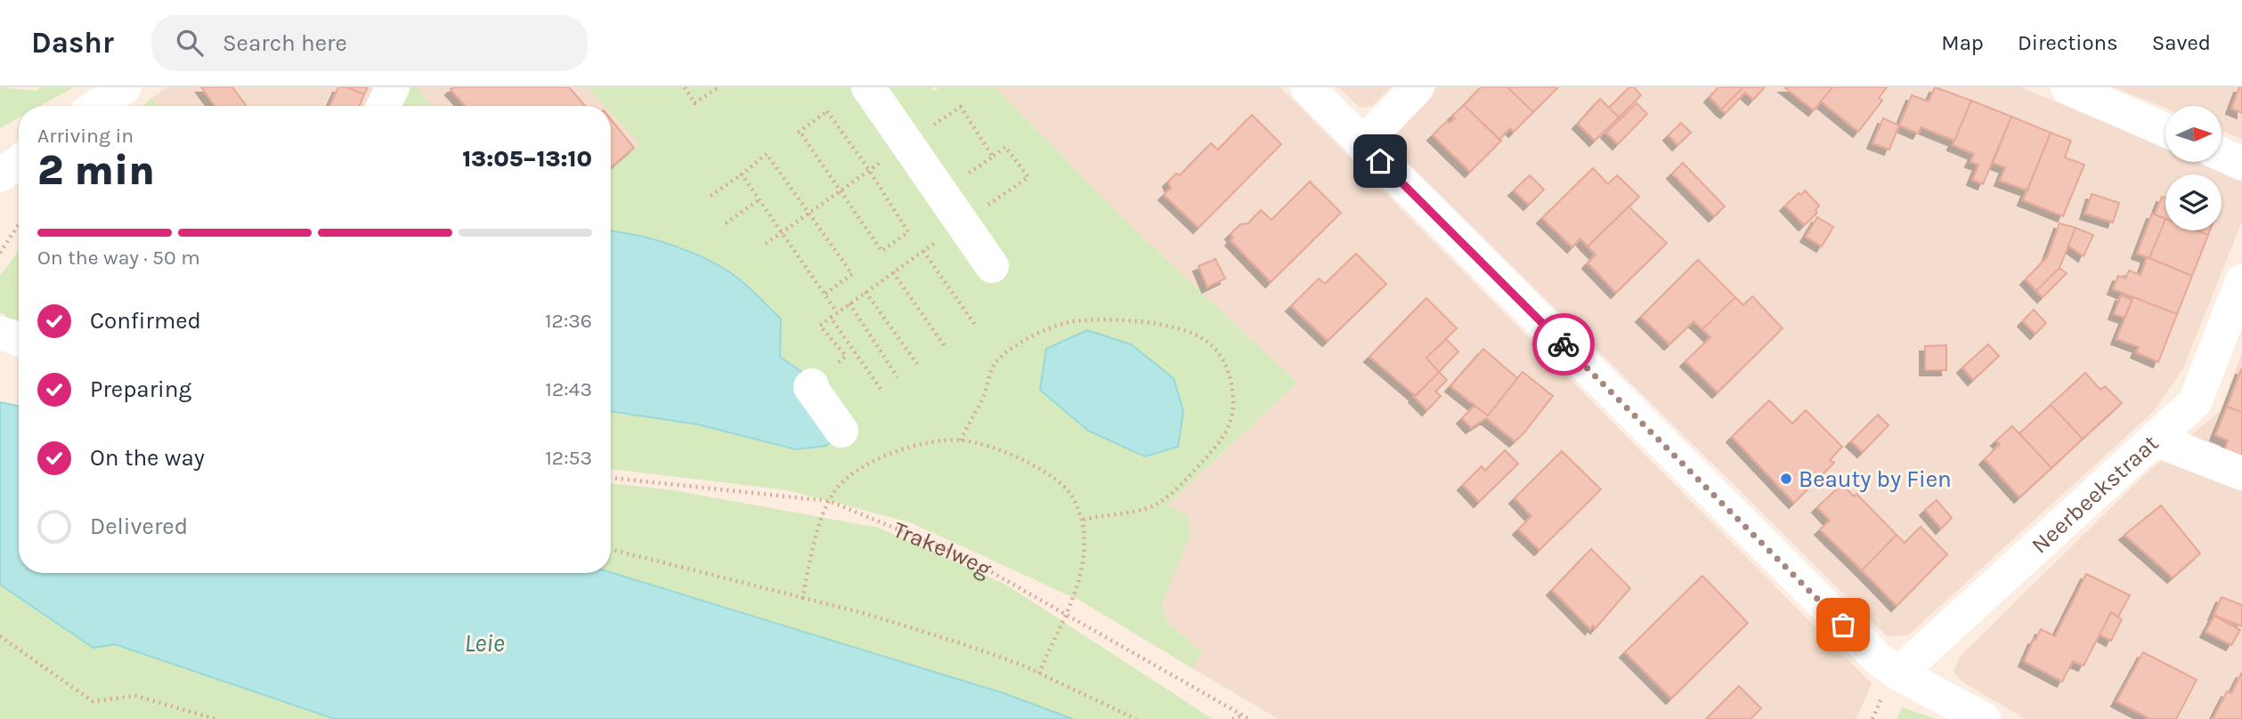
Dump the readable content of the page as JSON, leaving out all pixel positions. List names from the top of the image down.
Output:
{
  "streets": {
    "street": ["Neerbeekstraat"],
    "path": ["Trakelweg"]
  },
  "water": ["Leie"],
  "places": ["Beauty by Fien"],
  "north": "right",
  "page": {
    "header": "Dashr",
    "search": "Search here",
    "nav": ["Map", "Directions", "Saved"],
    "heading": ["2 min", "Arriving in", "13:05–13:10"],
    "bar": "On the way · 50 m",
    "list": [
      ["Confirmed", "12:36"],
      ["Preparing", "12:43"],
      ["On the way", "12:53"],
      "Delivered"
    ]
  }
}
